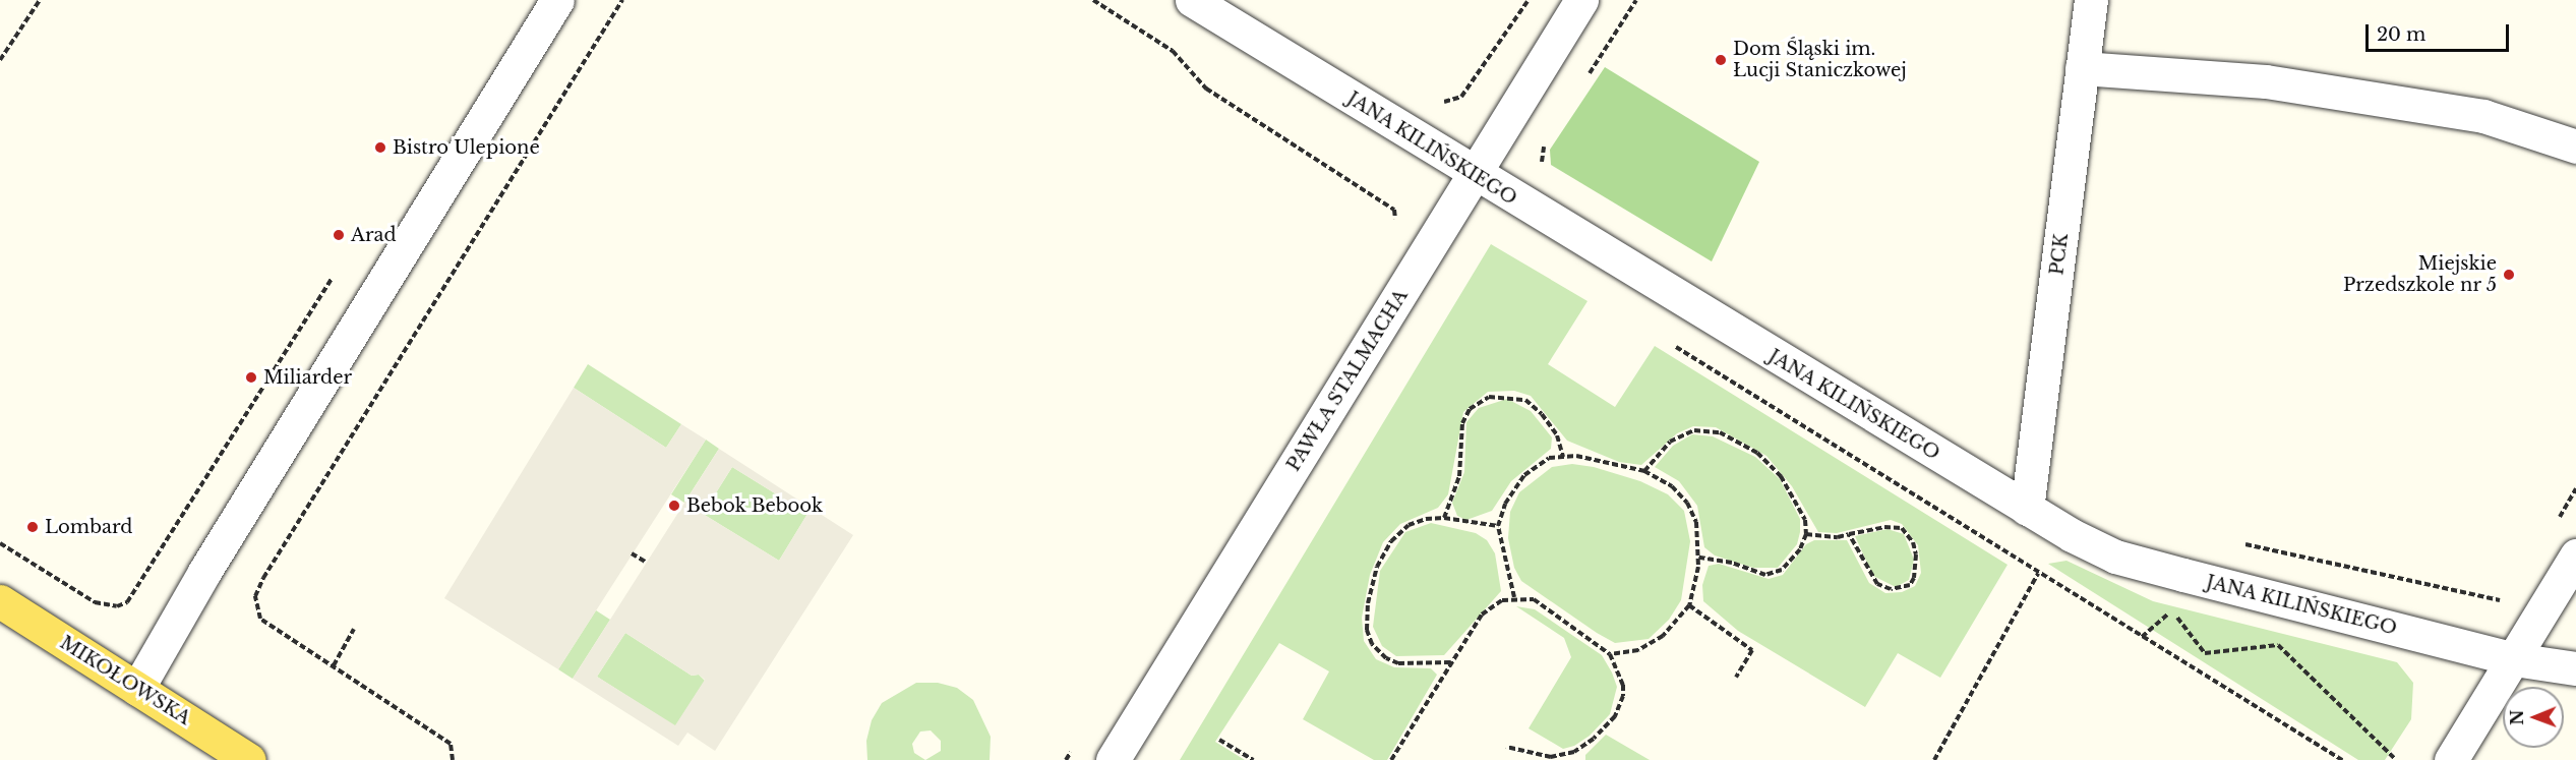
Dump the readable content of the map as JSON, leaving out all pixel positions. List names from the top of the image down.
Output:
{
  "streets": {
    "main road": ["MIKOŁOWSKA"],
    "street": ["JANA KILIŃSKIEGO", "PCK", "PAWŁA STALMACHA"]
  },
  "crossings": [
    ["JANA KILIŃSKIEGO", "PCK"],
    ["JANA KILIŃSKIEGO", "PAWŁA STALMACHA"]
  ],
  "places": [
    "Dom Śląski im. Łucji Staniczkowej",
    "Bistro Ulepione",
    "Arad",
    "Miejskie Przedszkole nr 5",
    "Miliarder",
    "Bebok Bebook",
    "Lombard"
  ],
  "scale_bar": "20 m",
  "north": "left"
}
